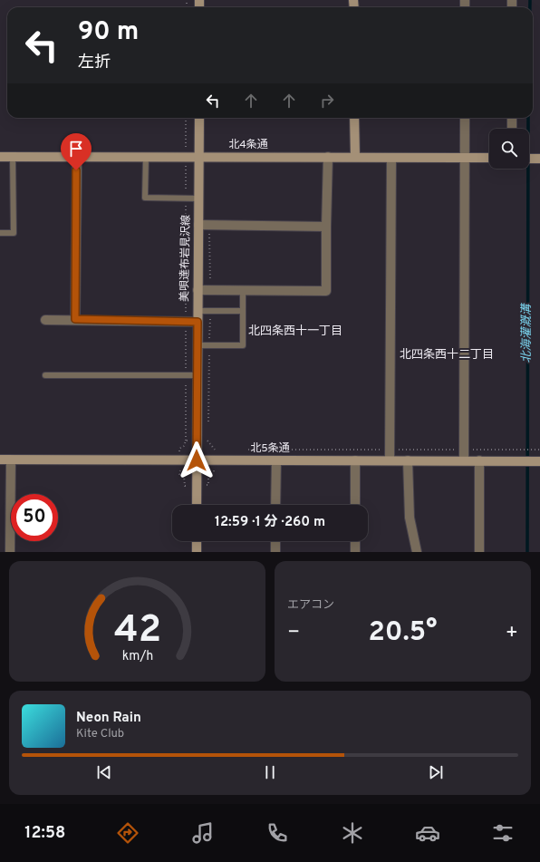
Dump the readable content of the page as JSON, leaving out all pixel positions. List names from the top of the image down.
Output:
{
  "streets": {
    "street": ["北4条通", "美唄達布岩見沢線", "北5条通"]
  },
  "crossings": [
    ["北4条通", "美唄達布岩見沢線"],
    ["美唄達布岩見沢線", "北5条通"]
  ],
  "districts": ["北四条西十一丁目", "北四条西十二丁目"],
  "water": ["北海灌漑溝"],
  "page": {
    "turn": ["90 m", "左折"],
    "limit": "50",
    "trip": "12:59 · 1 分 · 260 m",
    "tile": "エアコン",
    "heat": ["−", "20.5°", "+"],
    "song": ["Neon Rain", "Kite Club"],
    "tabs": "12:58",
    "gauge": ["42", "km/h"]
  }
}
